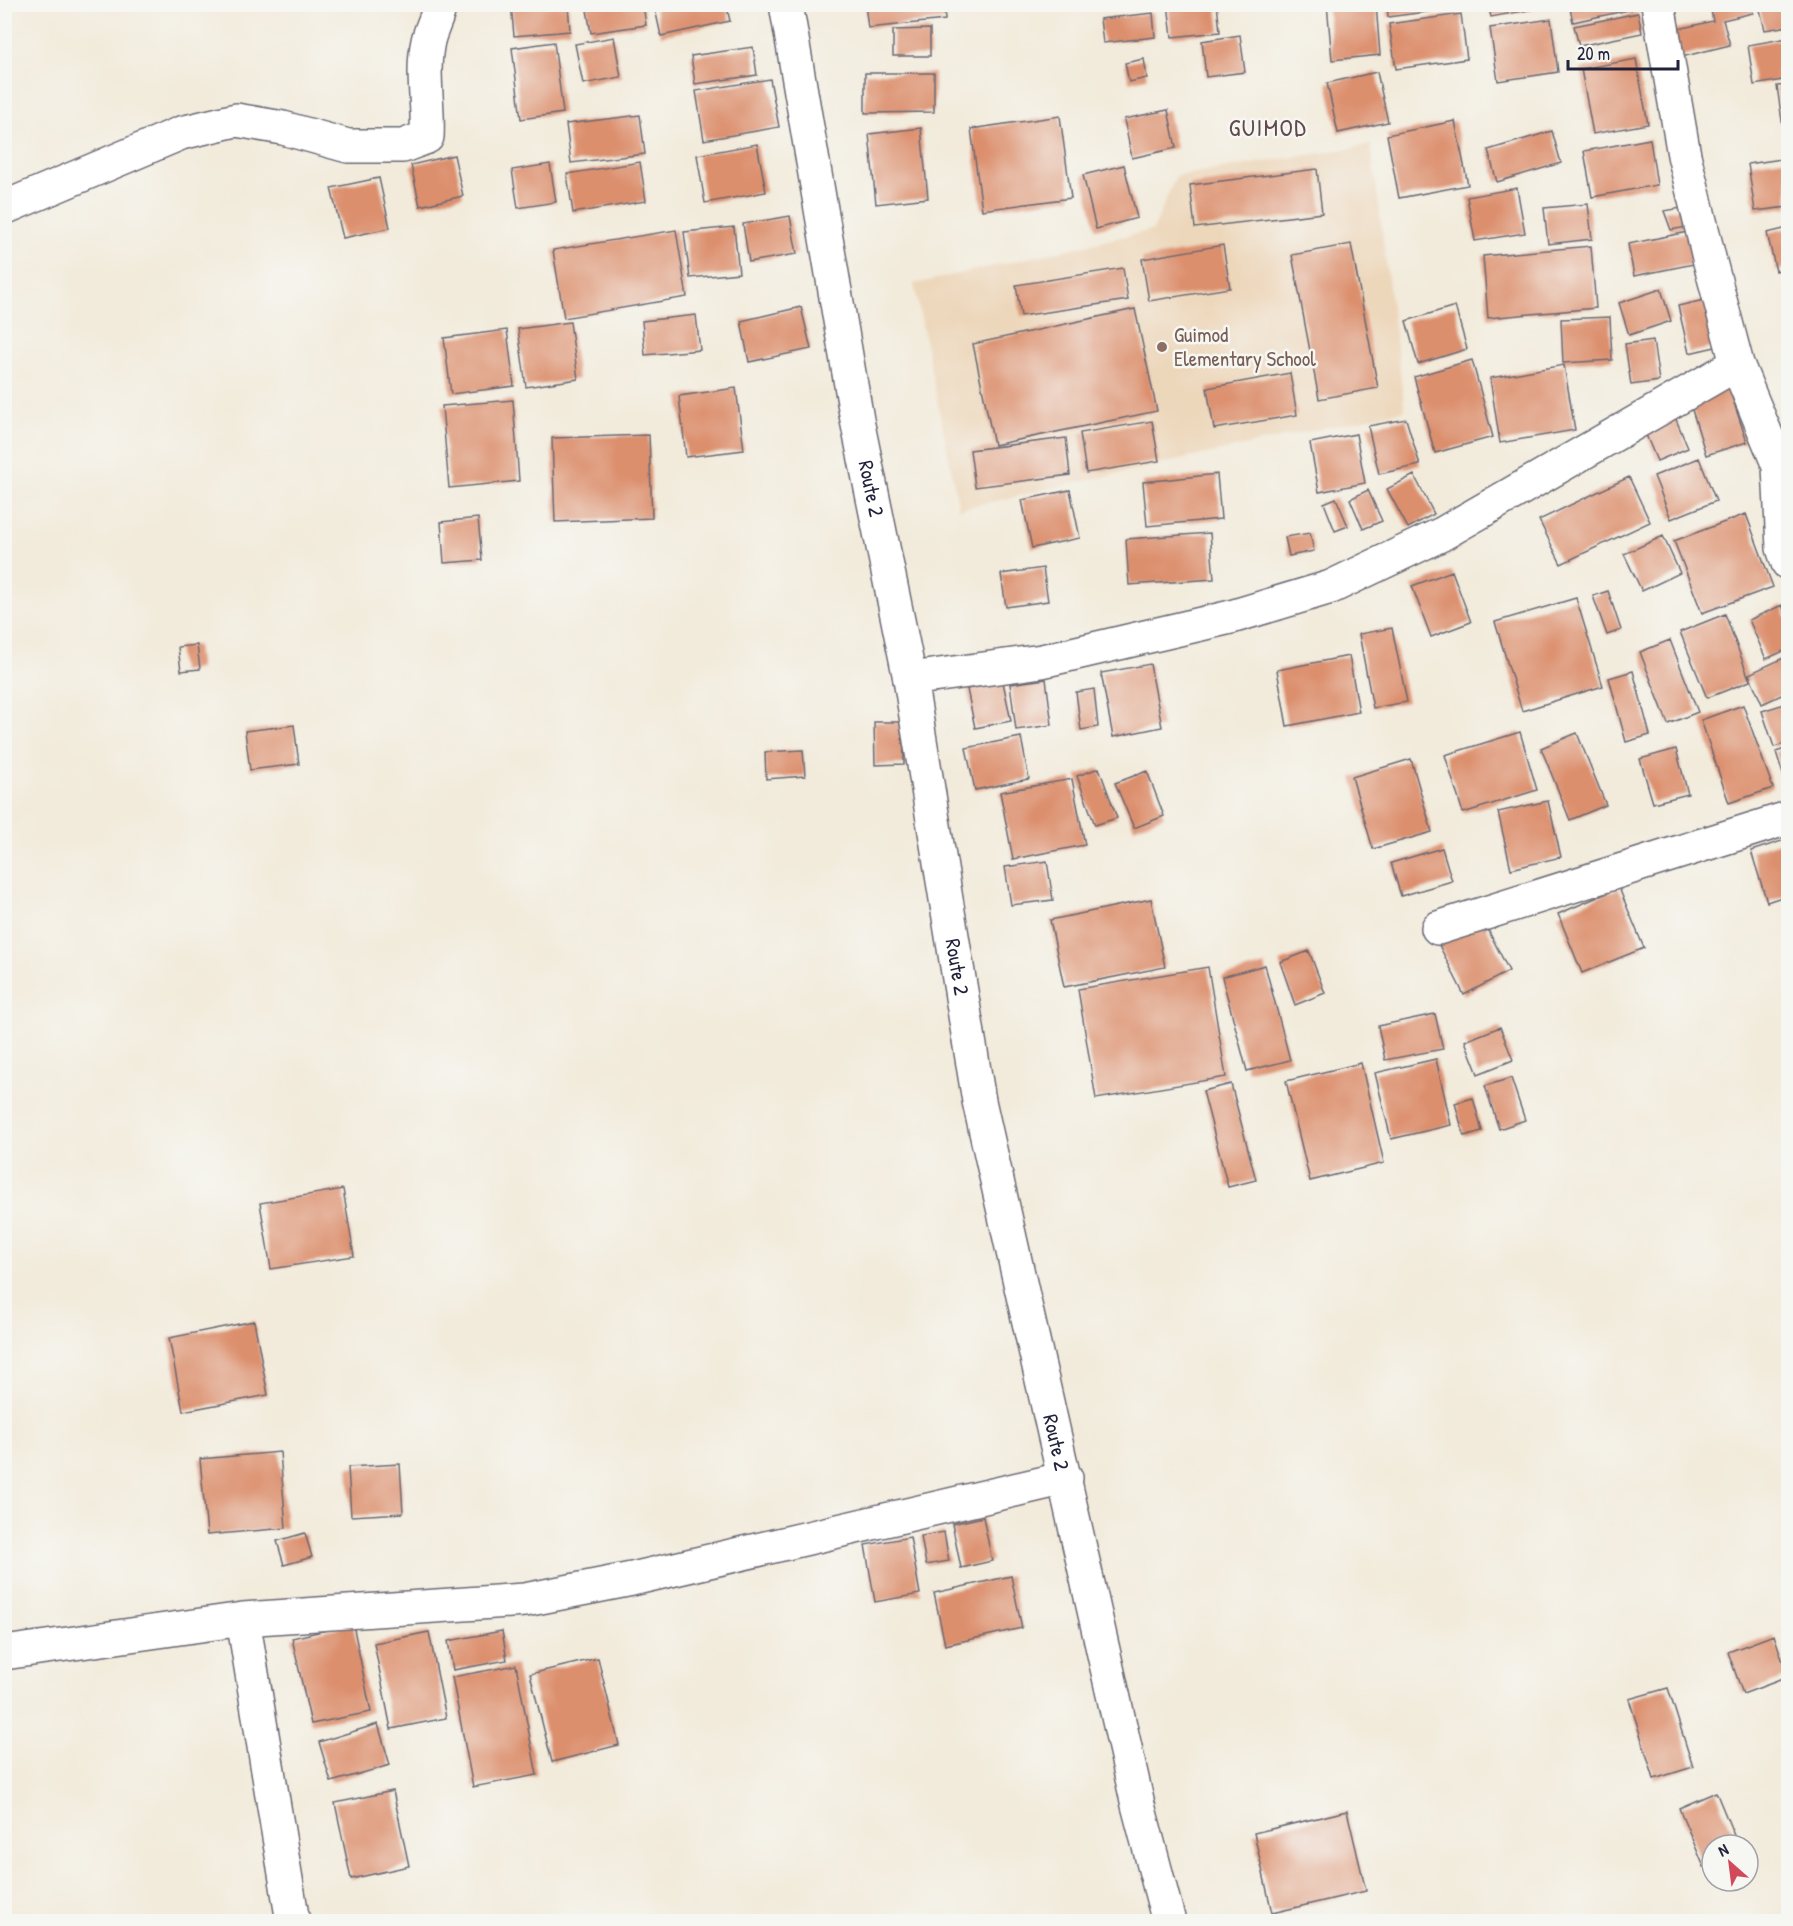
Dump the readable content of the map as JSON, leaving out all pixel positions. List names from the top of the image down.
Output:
{
  "streets": {
    "main road": ["Route 2"]
  },
  "districts": ["GUIMOD"],
  "places": ["Guimod Elementary School"],
  "scale_bar": "20 m",
  "north": "top left"
}
